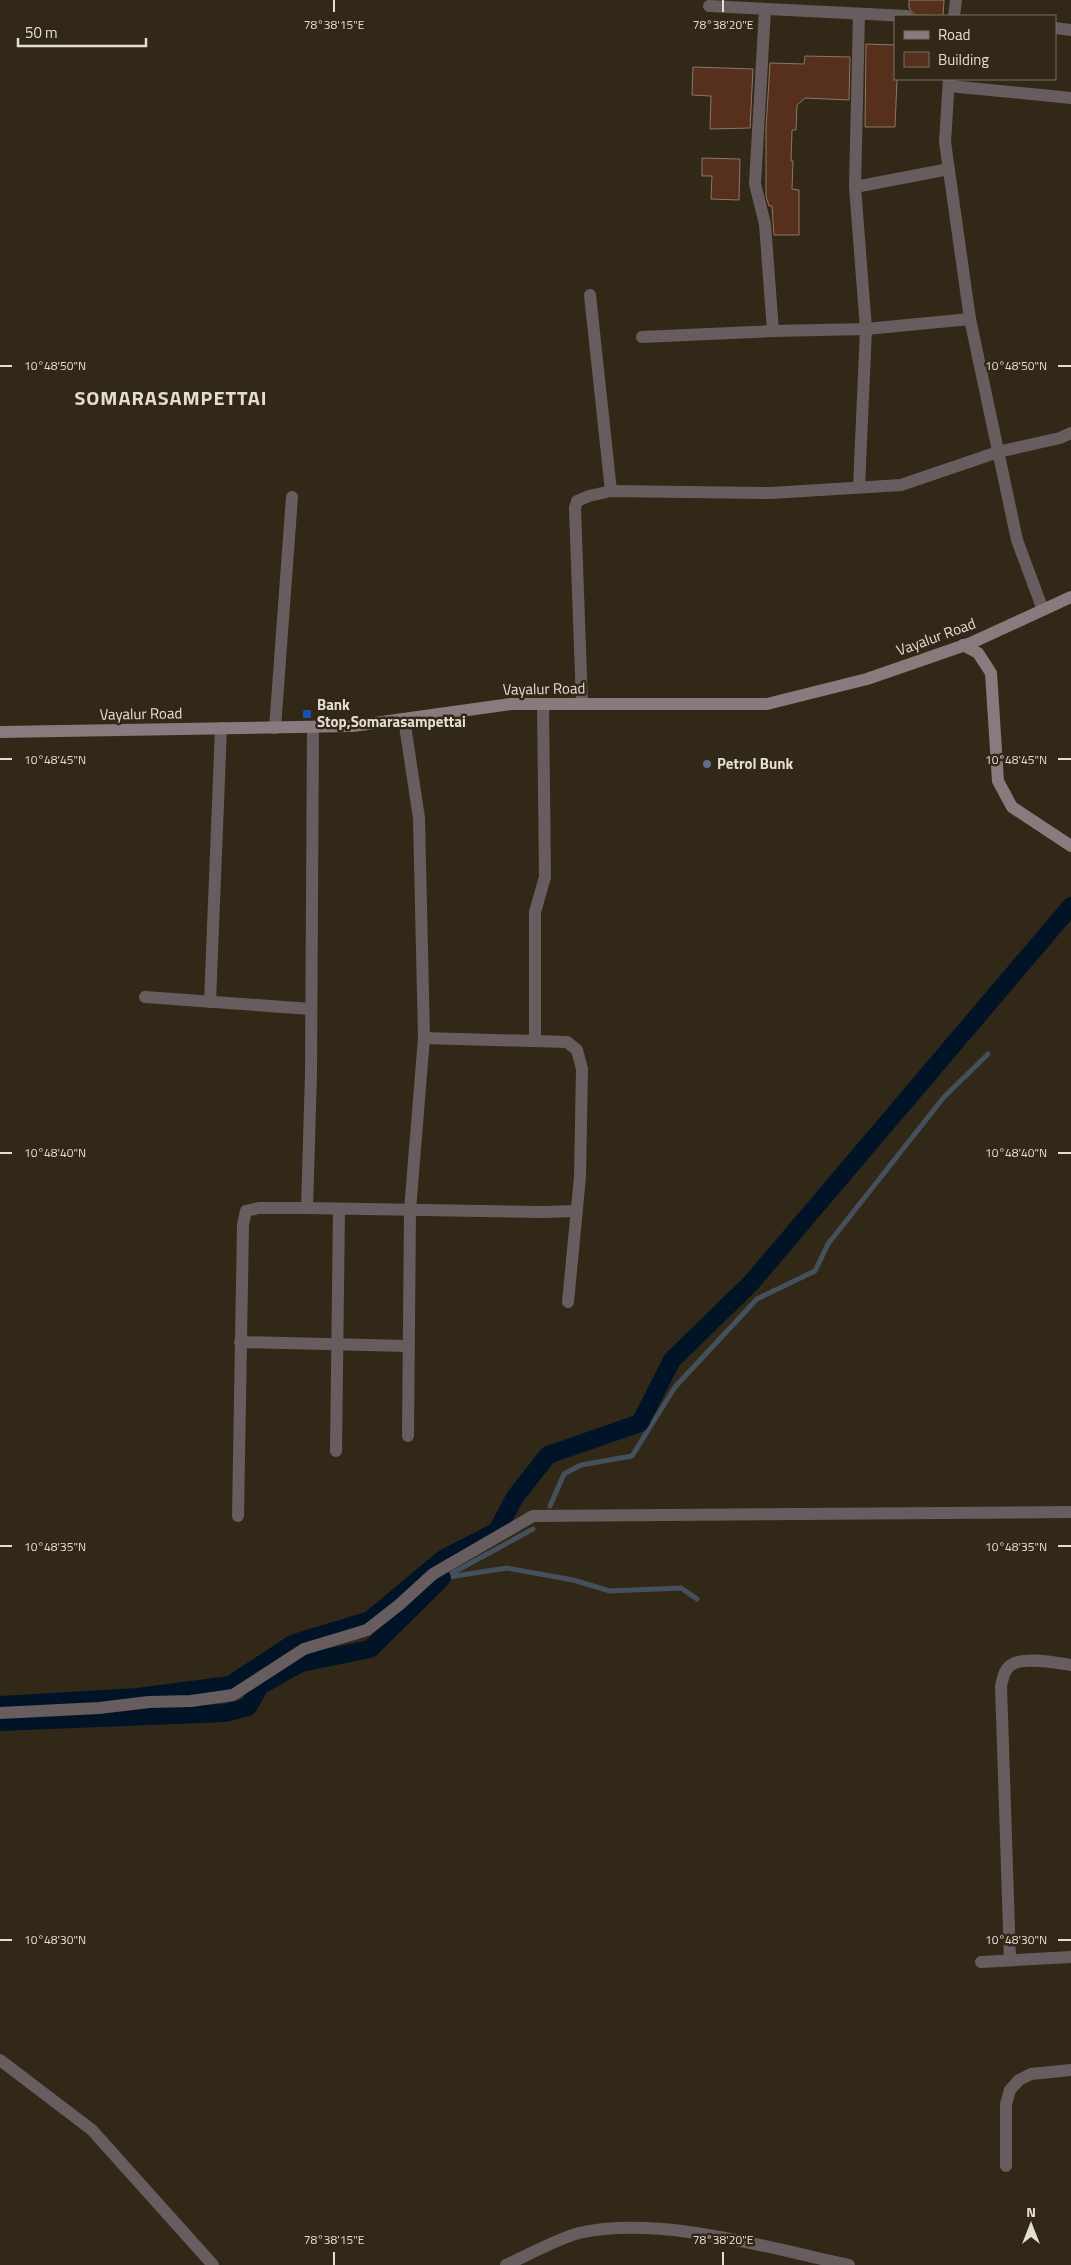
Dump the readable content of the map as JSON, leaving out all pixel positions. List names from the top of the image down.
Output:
{
  "streets": {
    "main road": ["Vayalur Road"]
  },
  "districts": ["SOMARASAMPETTAI"],
  "places": {
    "transit": ["Bank Stop,Somarasampettai"],
    "other": ["Petrol Bunk"]
  },
  "legend": ["Road", "Building"],
  "scale_bar": "50 m",
  "north": "top",
  "coordinates": [
    "78°38'15\"E",
    "78°38'20\"E",
    "10°48'50\"N",
    "10°48'45\"N",
    "10°48'40\"N",
    "10°48'35\"N",
    "10°48'30\"N"
  ]
}
